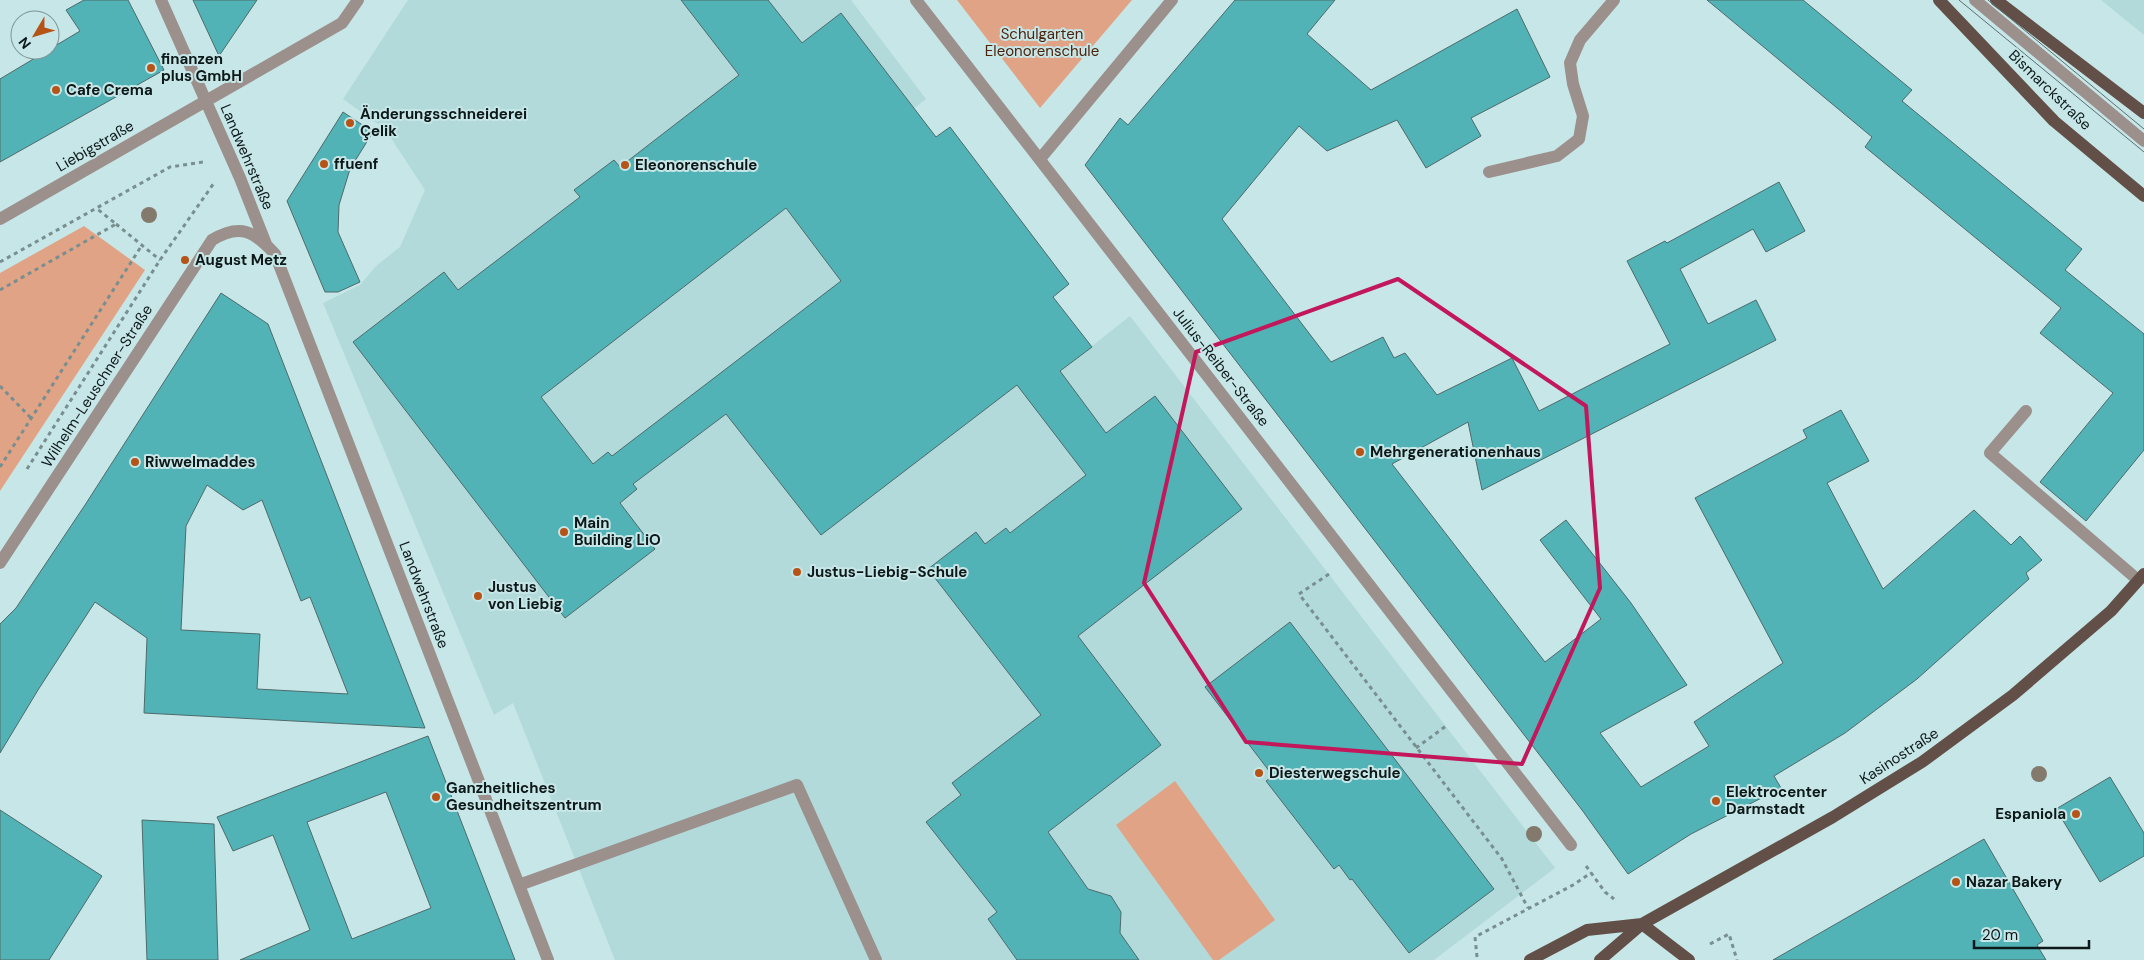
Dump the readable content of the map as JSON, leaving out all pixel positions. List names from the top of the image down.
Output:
{
  "streets": {
    "main road": ["Bismarckstraße", "Kasinostraße"],
    "street": [
      "Liebigstraße",
      "Landwehrstraße",
      "Julius-Reiber-Straße",
      "Wilhelm-Leuschner-Straße"
    ]
  },
  "crossings": [
    ["Liebigstraße", "Landwehrstraße"],
    ["Landwehrstraße", "Wilhelm-Leuschner-Straße"]
  ],
  "parks": ["Schulgarten Eleonorenschule"],
  "places": [
    "finanzen plus GmbH",
    "Cafe Crema",
    "Änderungsschneiderei Çelik",
    "ffuenf",
    "Eleonorenschule",
    "August Metz",
    "Mehrgenerationenhaus",
    "Riwwelmaddes",
    "Main Building LiO",
    "Justus-Liebig-Schule",
    "Justus von Liebig",
    "Diesterwegschule",
    "Ganzheitliches Gesundheitszentrum",
    "Elektrocenter Darmstadt",
    "Espaniola",
    "Nazar Bakery"
  ],
  "scale_bar": "20 m",
  "north": "bottom left"
}
